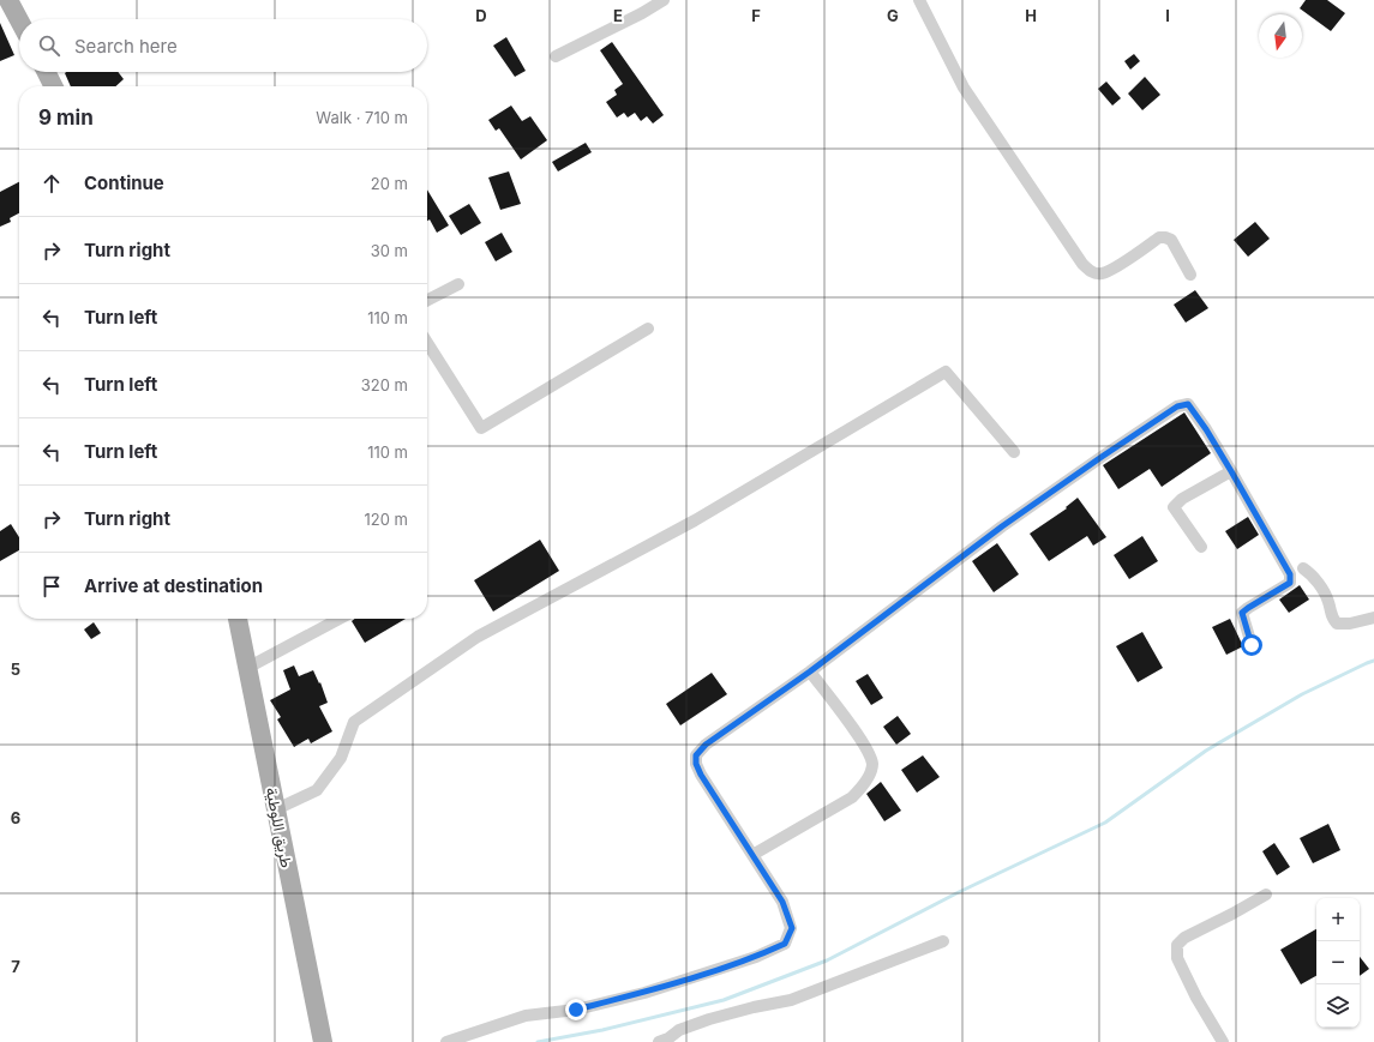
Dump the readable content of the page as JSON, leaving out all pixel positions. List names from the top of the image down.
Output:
{
  "streets": {
    "main road": ["طريق اللوطية"]
  },
  "north": "bottom",
  "page": {
    "search": "Search here",
    "heading": ["9 min", "Walk · 710 m"],
    "list": [
      ["Continue", "20 m"],
      ["Turn right", "30 m"],
      ["Turn left", "110 m"],
      ["Turn left", "320 m"],
      ["Turn left", "110 m"],
      ["Turn right", "120 m"],
      "Arrive at destination"
    ],
    "map_buttons": ["+", "−"]
  },
  "grid": {
    "columns": [
      "D",
      "E",
      "F",
      "G",
      "H",
      "I"
    ],
    "rows": ["5", "6", "7"]
  }
}
